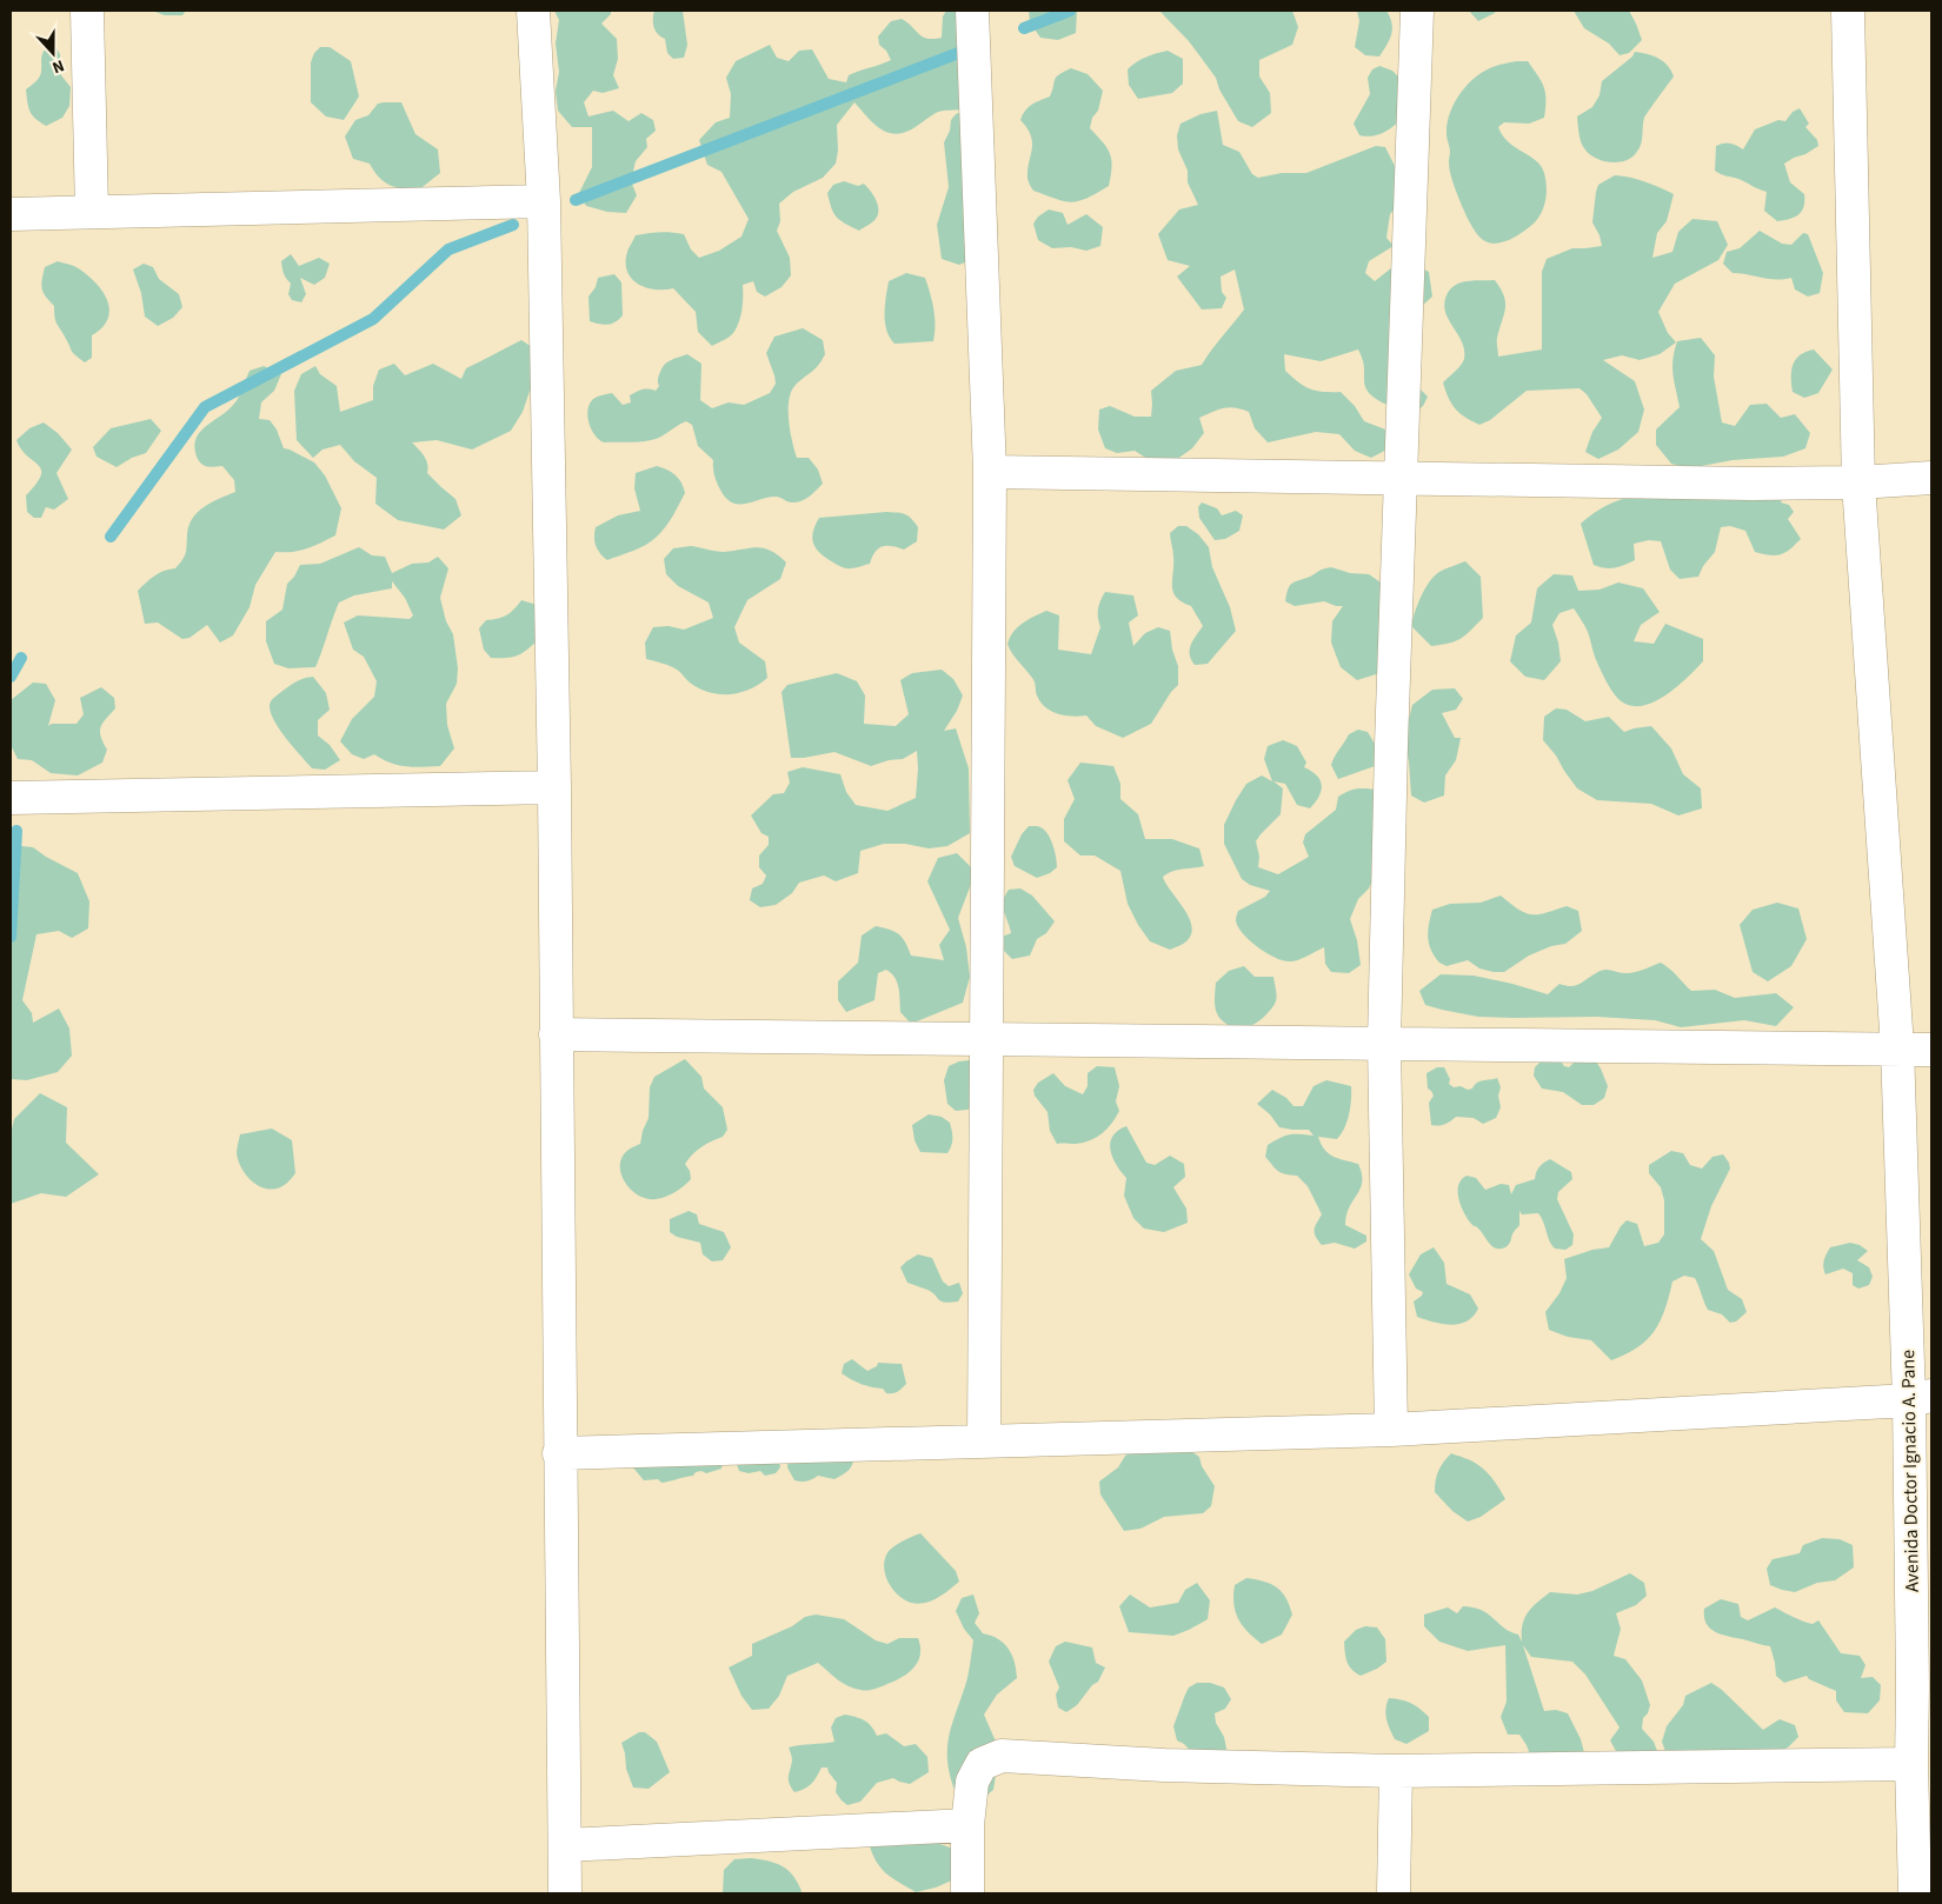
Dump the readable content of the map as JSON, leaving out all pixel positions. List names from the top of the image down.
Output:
{
  "streets": {
    "street": ["Avenida Doctor Ignacio A. Pane"]
  },
  "north": "bottom"
}
